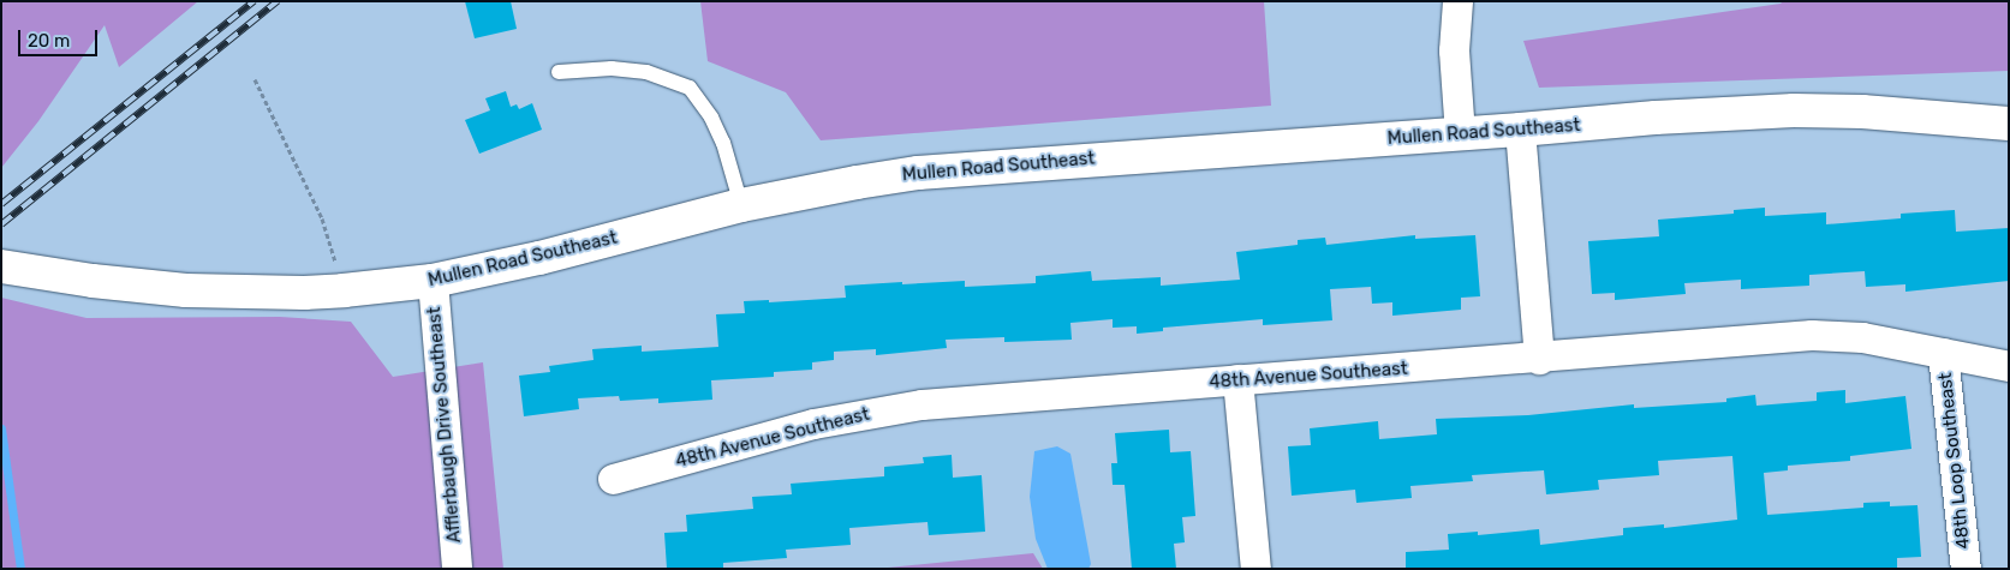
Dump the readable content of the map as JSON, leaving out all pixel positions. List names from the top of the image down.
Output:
{
  "streets": {
    "street": [
      "Mullen Road Southeast",
      "48th Avenue Southeast",
      "Afflerbaugh Drive Southeast",
      "48th Loop Southeast"
    ]
  },
  "crossings": [
    ["Mullen Road Southeast", "Afflerbaugh Drive Southeast"],
    ["48th Avenue Southeast", "48th Loop Southeast"]
  ],
  "scale_bar": "20 m"
}
